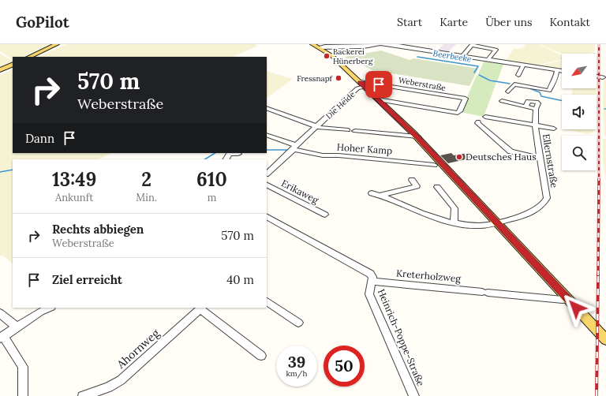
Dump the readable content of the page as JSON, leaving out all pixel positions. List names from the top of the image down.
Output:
{
  "streets": {
    "street": [
      "Weberstraße",
      "Die Heide",
      "Hoher Kamp",
      "Ellernstraße",
      "Erikaweg",
      "Kreterholzweg",
      "Heinrich-Poppe-Straße",
      "Ahornweg"
    ]
  },
  "crossings": [
    ["Weberstraße", "Die Heide"],
    ["Die Heide", "Hoher Kamp"],
    ["Kreterholzweg", "Heinrich-Poppe-Straße"]
  ],
  "water": ["Beerbeeke"],
  "places": ["Backerei Hünerberg", "Fressnapf", "Deutsches Haus"],
  "north": "bottom left",
  "page": {
    "header": "GoPilot",
    "nav": [
      "Start",
      "Karte",
      "Über uns",
      "Kontakt"
    ],
    "turn": ["570 m", "Weberstraße"],
    "then": "Dann",
    "eta": [
      "13:49",
      "Ankunft",
      "2",
      "Min.",
      "610",
      "m"
    ],
    "list": [
      {
        "name": "Rechts abbiegen",
        "note": "Weberstraße",
        "value": "570 m"
      },
      {
        "name": "Ziel erreicht",
        "value": "40 m"
      }
    ],
    "speed": "39 km/h",
    "limit": "50"
  }
}
